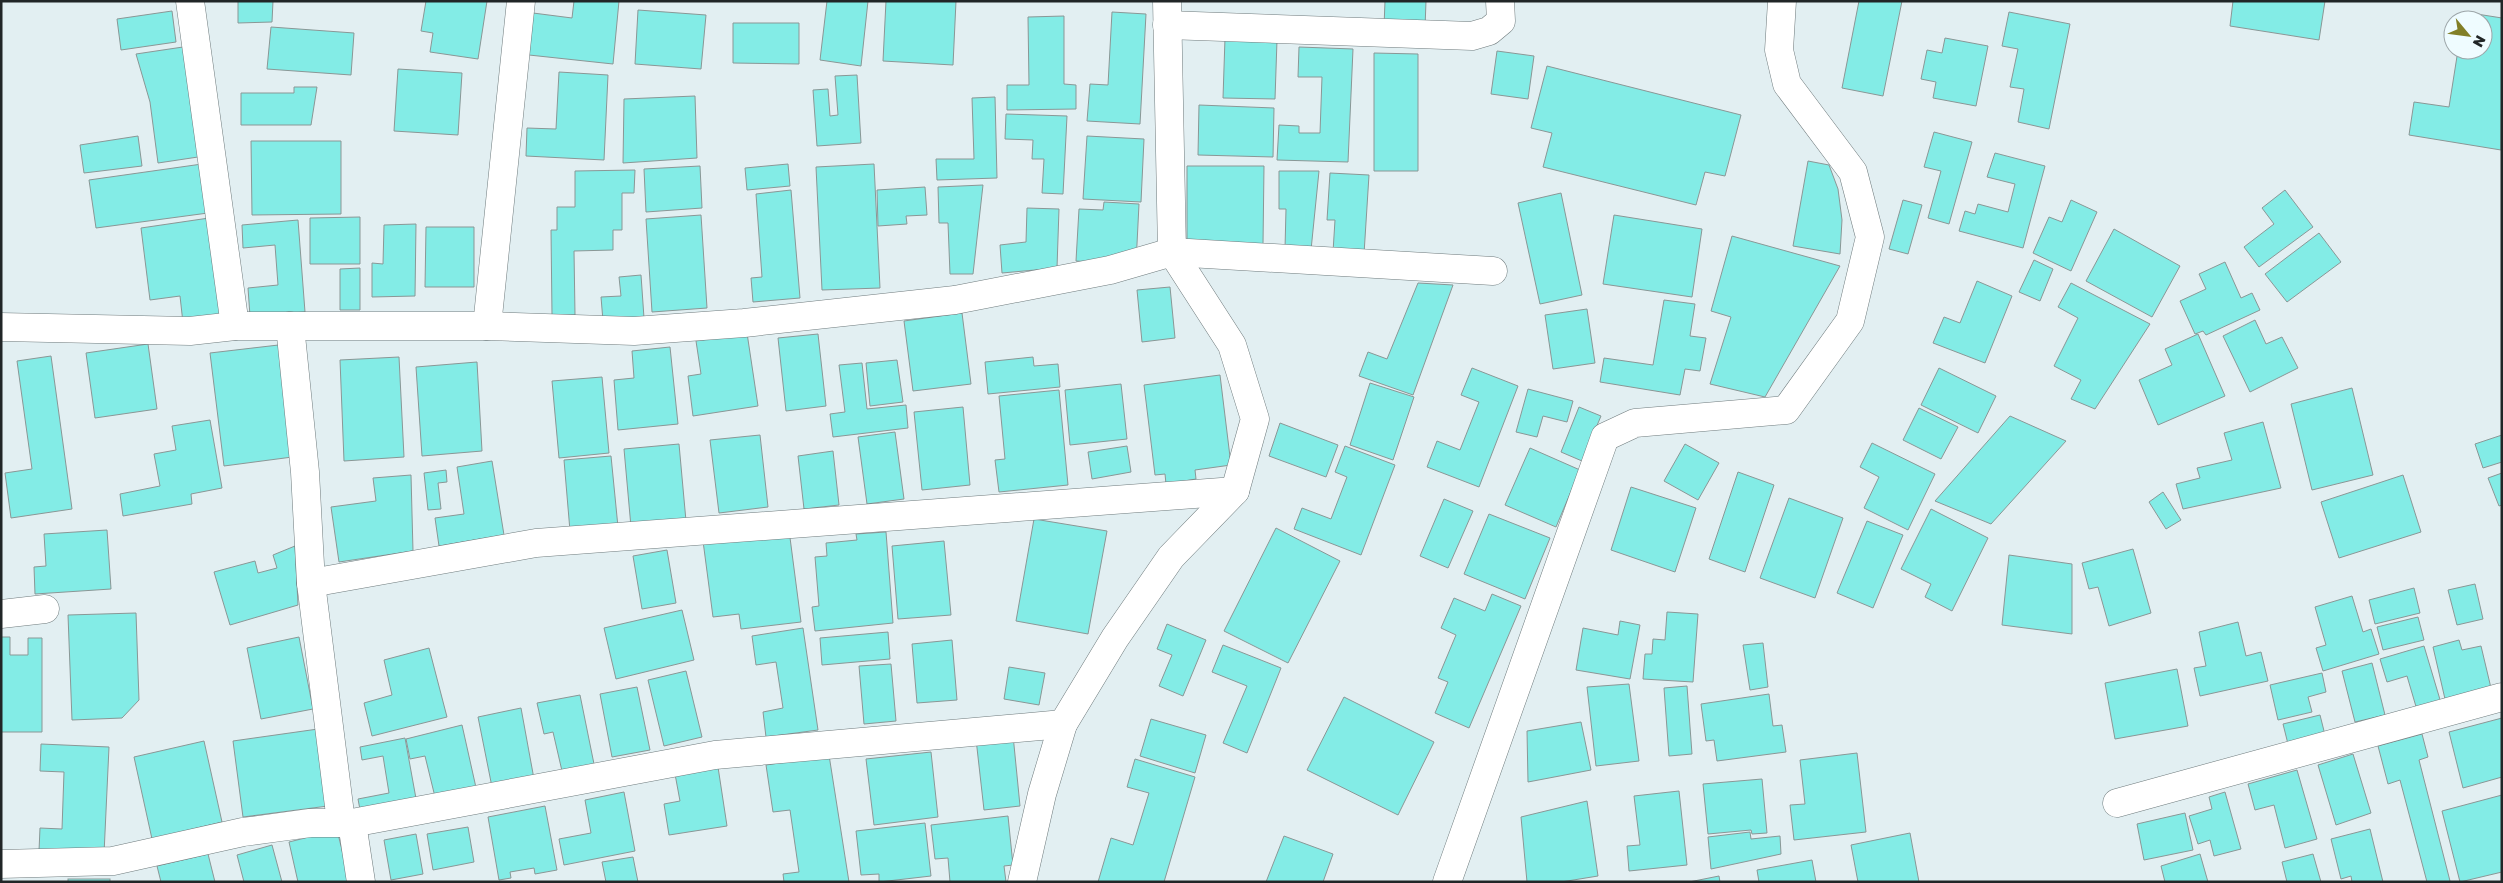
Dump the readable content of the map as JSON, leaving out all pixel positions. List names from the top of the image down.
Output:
{
  "north": "bottom right"
}
